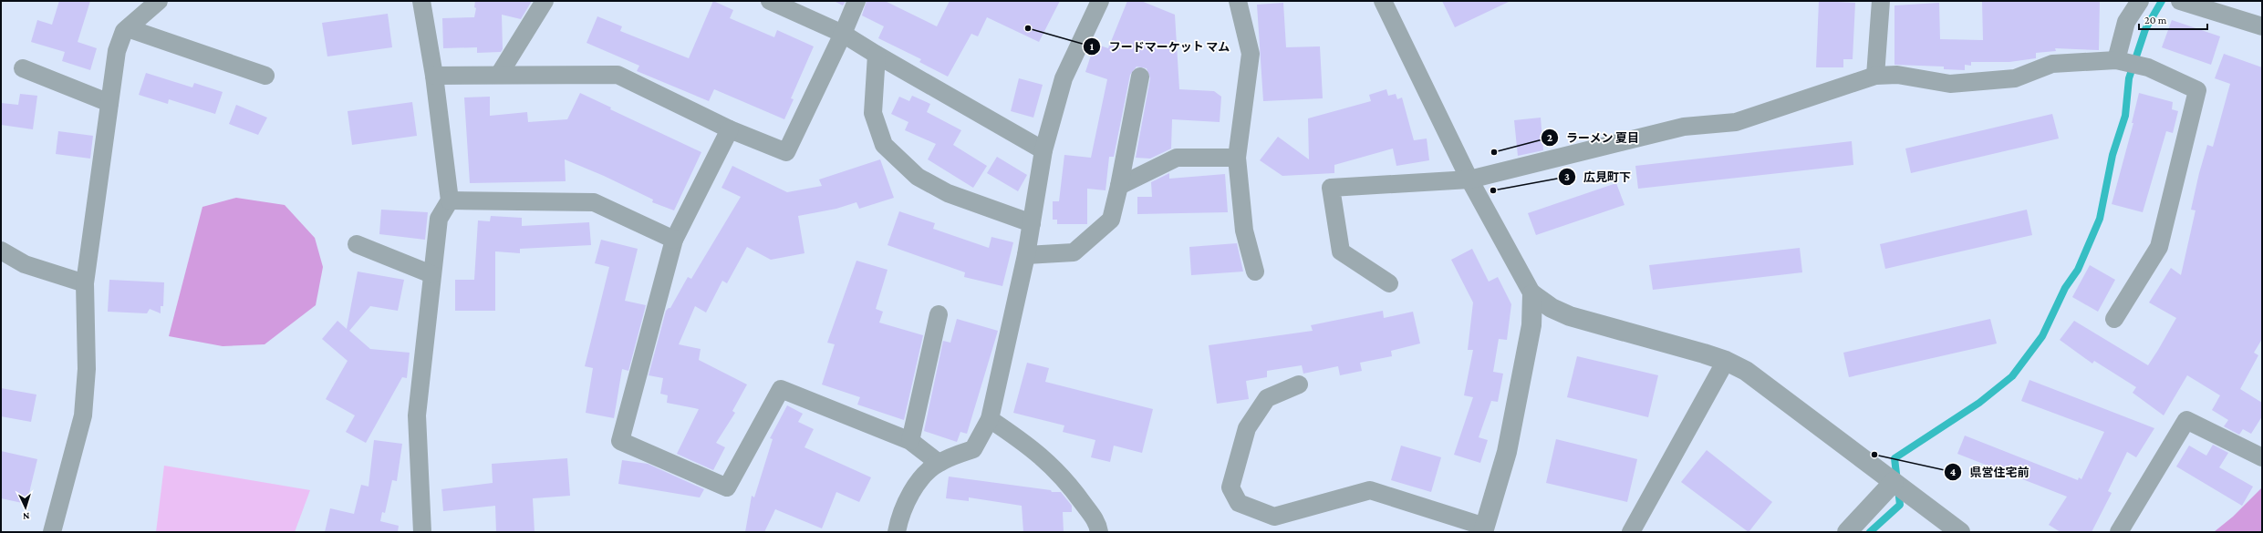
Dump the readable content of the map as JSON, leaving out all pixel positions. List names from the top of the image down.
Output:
{
  "places": [
    "フードマーケット マム",
    "ラーメン 夏目",
    "広見町下",
    "県営住宅前"
  ],
  "scale_bar": "20 m",
  "north": "bottom"
}
